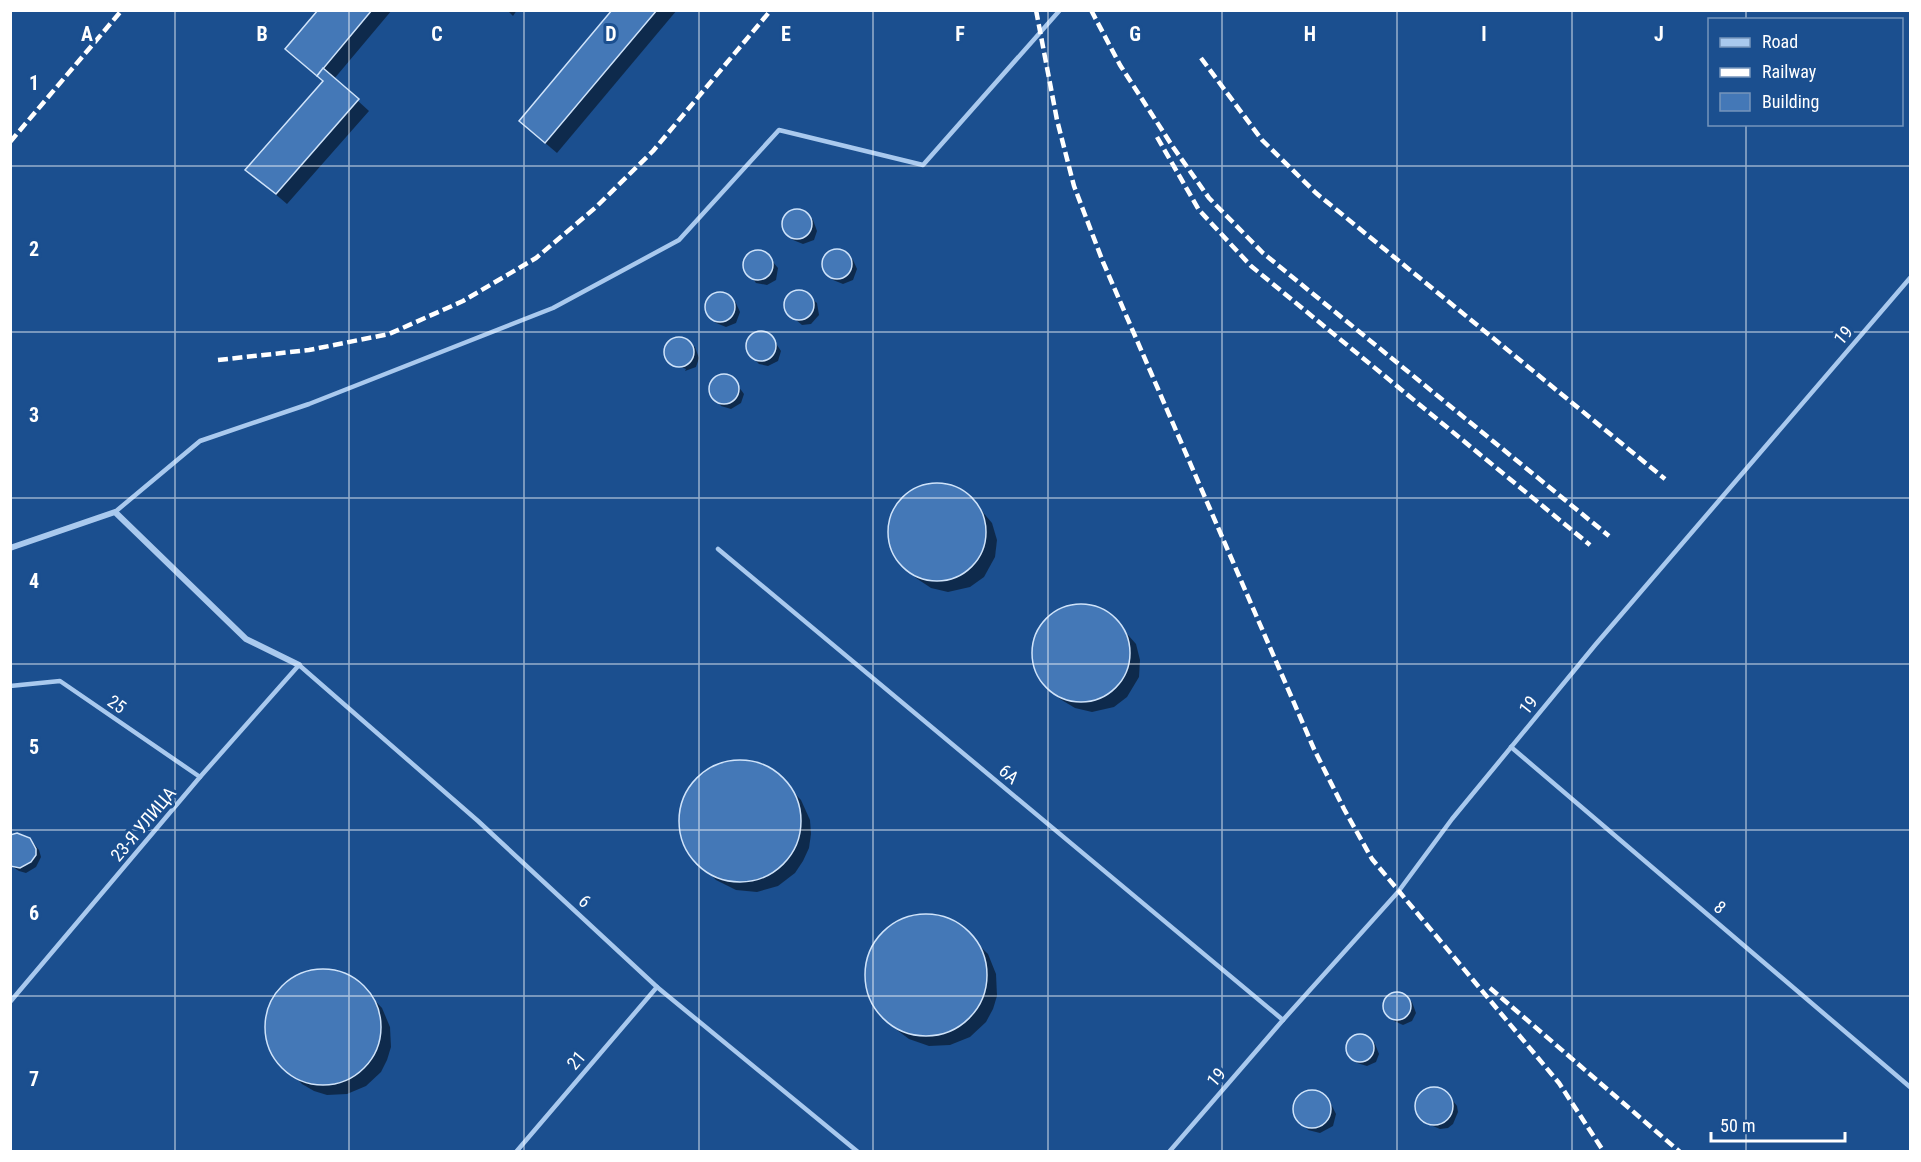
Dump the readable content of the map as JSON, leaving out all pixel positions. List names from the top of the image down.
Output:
{
  "streets": {
    "lane": [
      "19",
      "25",
      "6A",
      "23-Я УЛИЦА",
      "6",
      "8",
      "21"
    ]
  },
  "crossings": [
    ["19", "6A"],
    ["19", "8"],
    ["25", "23-Я УЛИЦА"],
    ["23-Я УЛИЦА", "6"],
    ["6", "21"]
  ],
  "legend": ["Road", "Railway", "Building"],
  "scale_bar": "50 m",
  "grid": {
    "columns": [
      "A",
      "B",
      "C",
      "D",
      "E",
      "F",
      "G",
      "H",
      "I",
      "J"
    ],
    "rows": [
      "1",
      "2",
      "3",
      "4",
      "5",
      "6",
      "7"
    ]
  }
}
